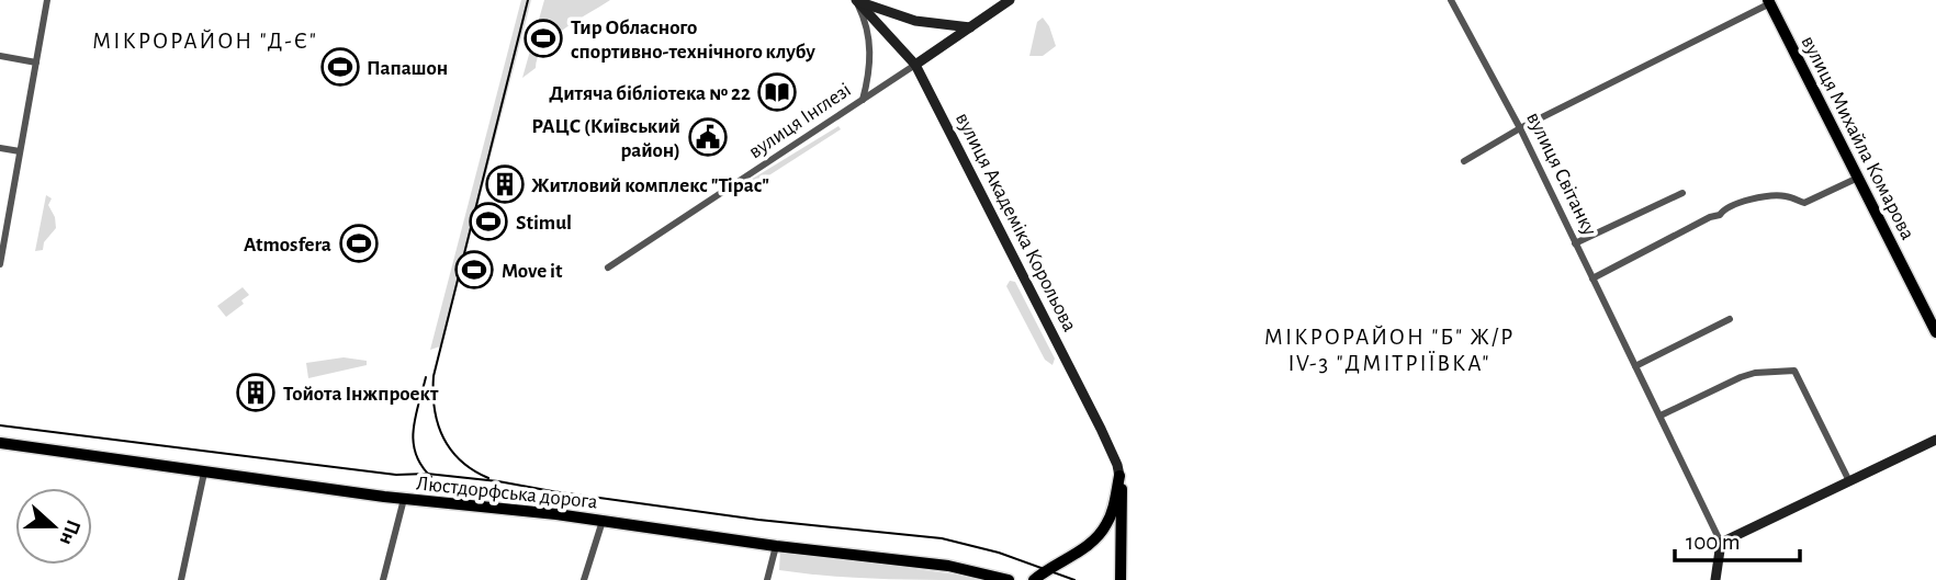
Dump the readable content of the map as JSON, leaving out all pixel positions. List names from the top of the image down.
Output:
{
  "streets": {
    "main road": [
      "вулиця Інглезі",
      "вулиця Михайла Комарова",
      "вулиця Академіка Корольова",
      "Люстдорфська дорога"
    ],
    "street": ["вулиця Світанку"]
  },
  "crossings": [
    ["вулиця Інглезі", "вулиця Академіка Корольова"]
  ],
  "districts": ["МІКРОРАЙОН \"Д-Є\"", "МІКРОРАЙОН \"Б\" Ж/Р IV-3 \"ДМІТРІЇВКА\""],
  "places": {
    "sports": [
      "Тир Обласного спортивно-технічного клубу",
      "Папашон",
      "Stimul",
      "Atmosfera",
      "Move it"
    ],
    "library": ["Дитяча бібліотека № 22"],
    "public building": ["РАЦС (Київський район)"],
    "building": ["Житловий комплекс \"Тірас\"", "Тойота Інжпроект"]
  },
  "scale_bar": "100 m",
  "north": "right"
}
